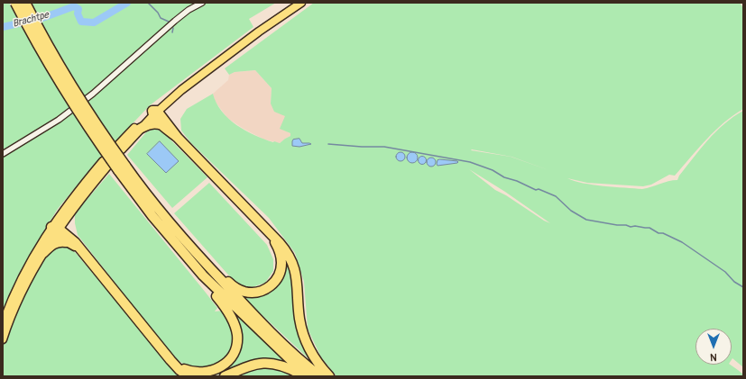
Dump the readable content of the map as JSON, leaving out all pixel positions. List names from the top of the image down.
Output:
{
  "water": ["Brachtpe"],
  "north": "bottom"
}
